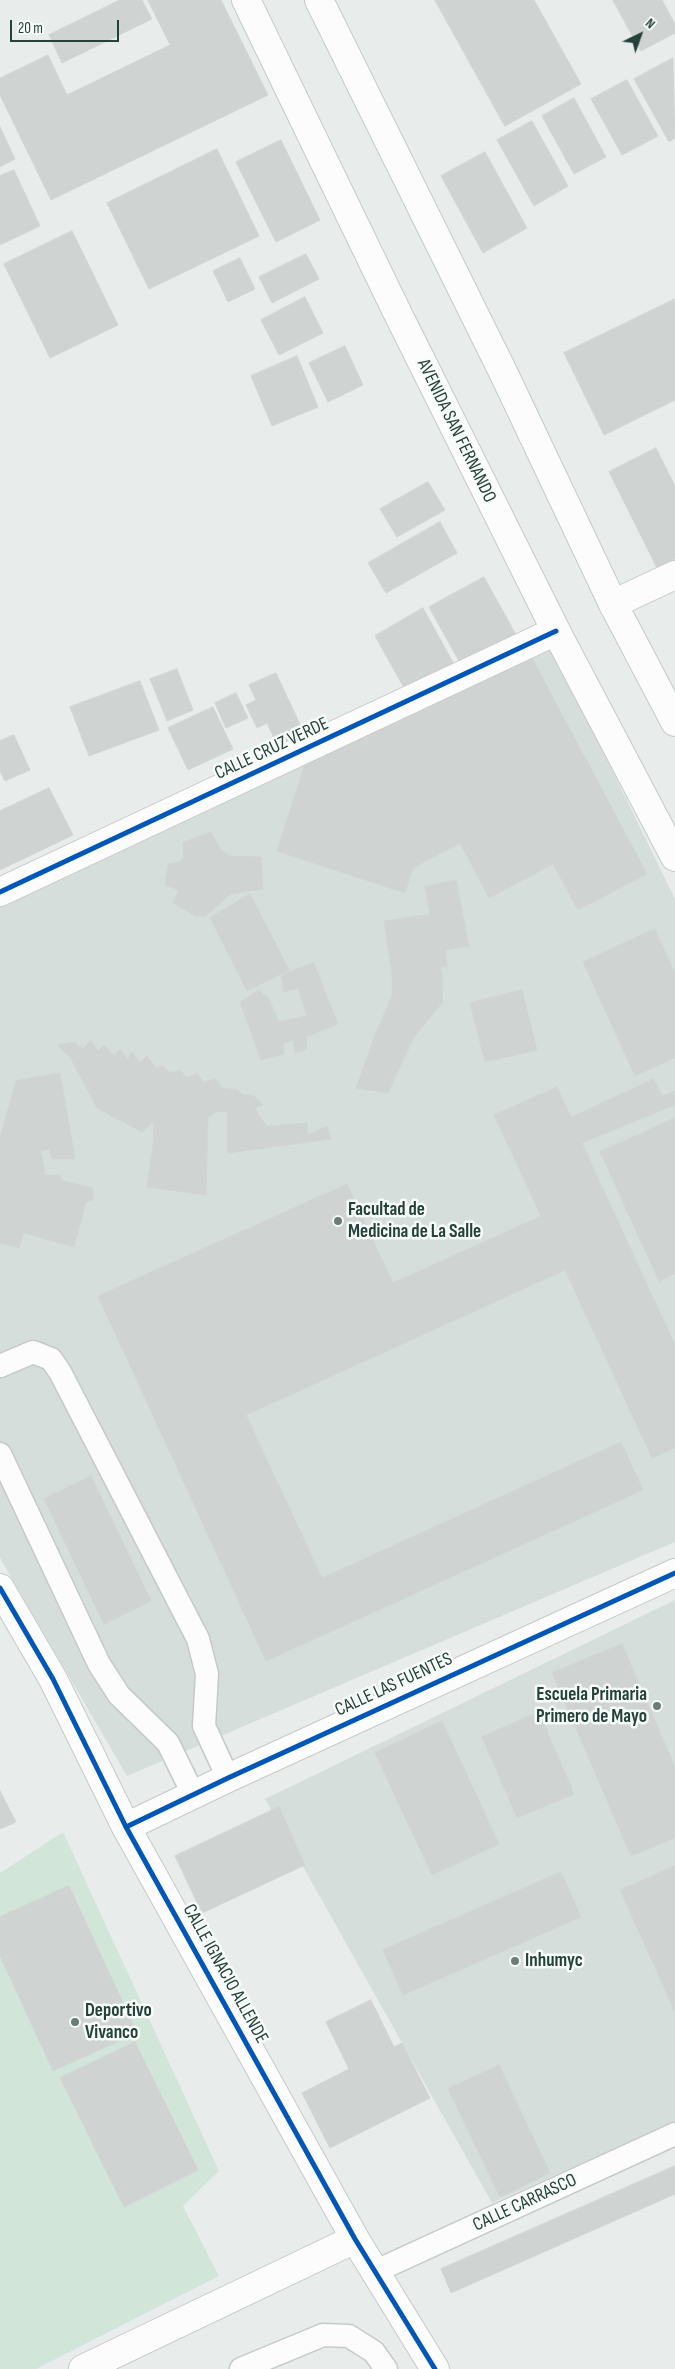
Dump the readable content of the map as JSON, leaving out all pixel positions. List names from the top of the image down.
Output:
{
  "streets": {
    "street": [
      "AVENIDA SAN FERNANDO",
      "CALLE CRUZ VERDE",
      "CALLE LAS FUENTES",
      "CALLE IGNACIO ALLENDE"
    ],
    "lane": ["CALLE CARRASCO"]
  },
  "crossings": [
    ["AVENIDA SAN FERNANDO", "CALLE CRUZ VERDE"],
    ["CALLE LAS FUENTES", "CALLE IGNACIO ALLENDE"],
    ["CALLE IGNACIO ALLENDE", "CALLE CARRASCO"]
  ],
  "places": [
    "Facultad de Medicina de La Salle",
    "Escuela Primaria Primero de Mayo",
    "Inhumyc",
    "Deportivo Vivanco"
  ],
  "scale_bar": "20 m",
  "north": "top right"
}
